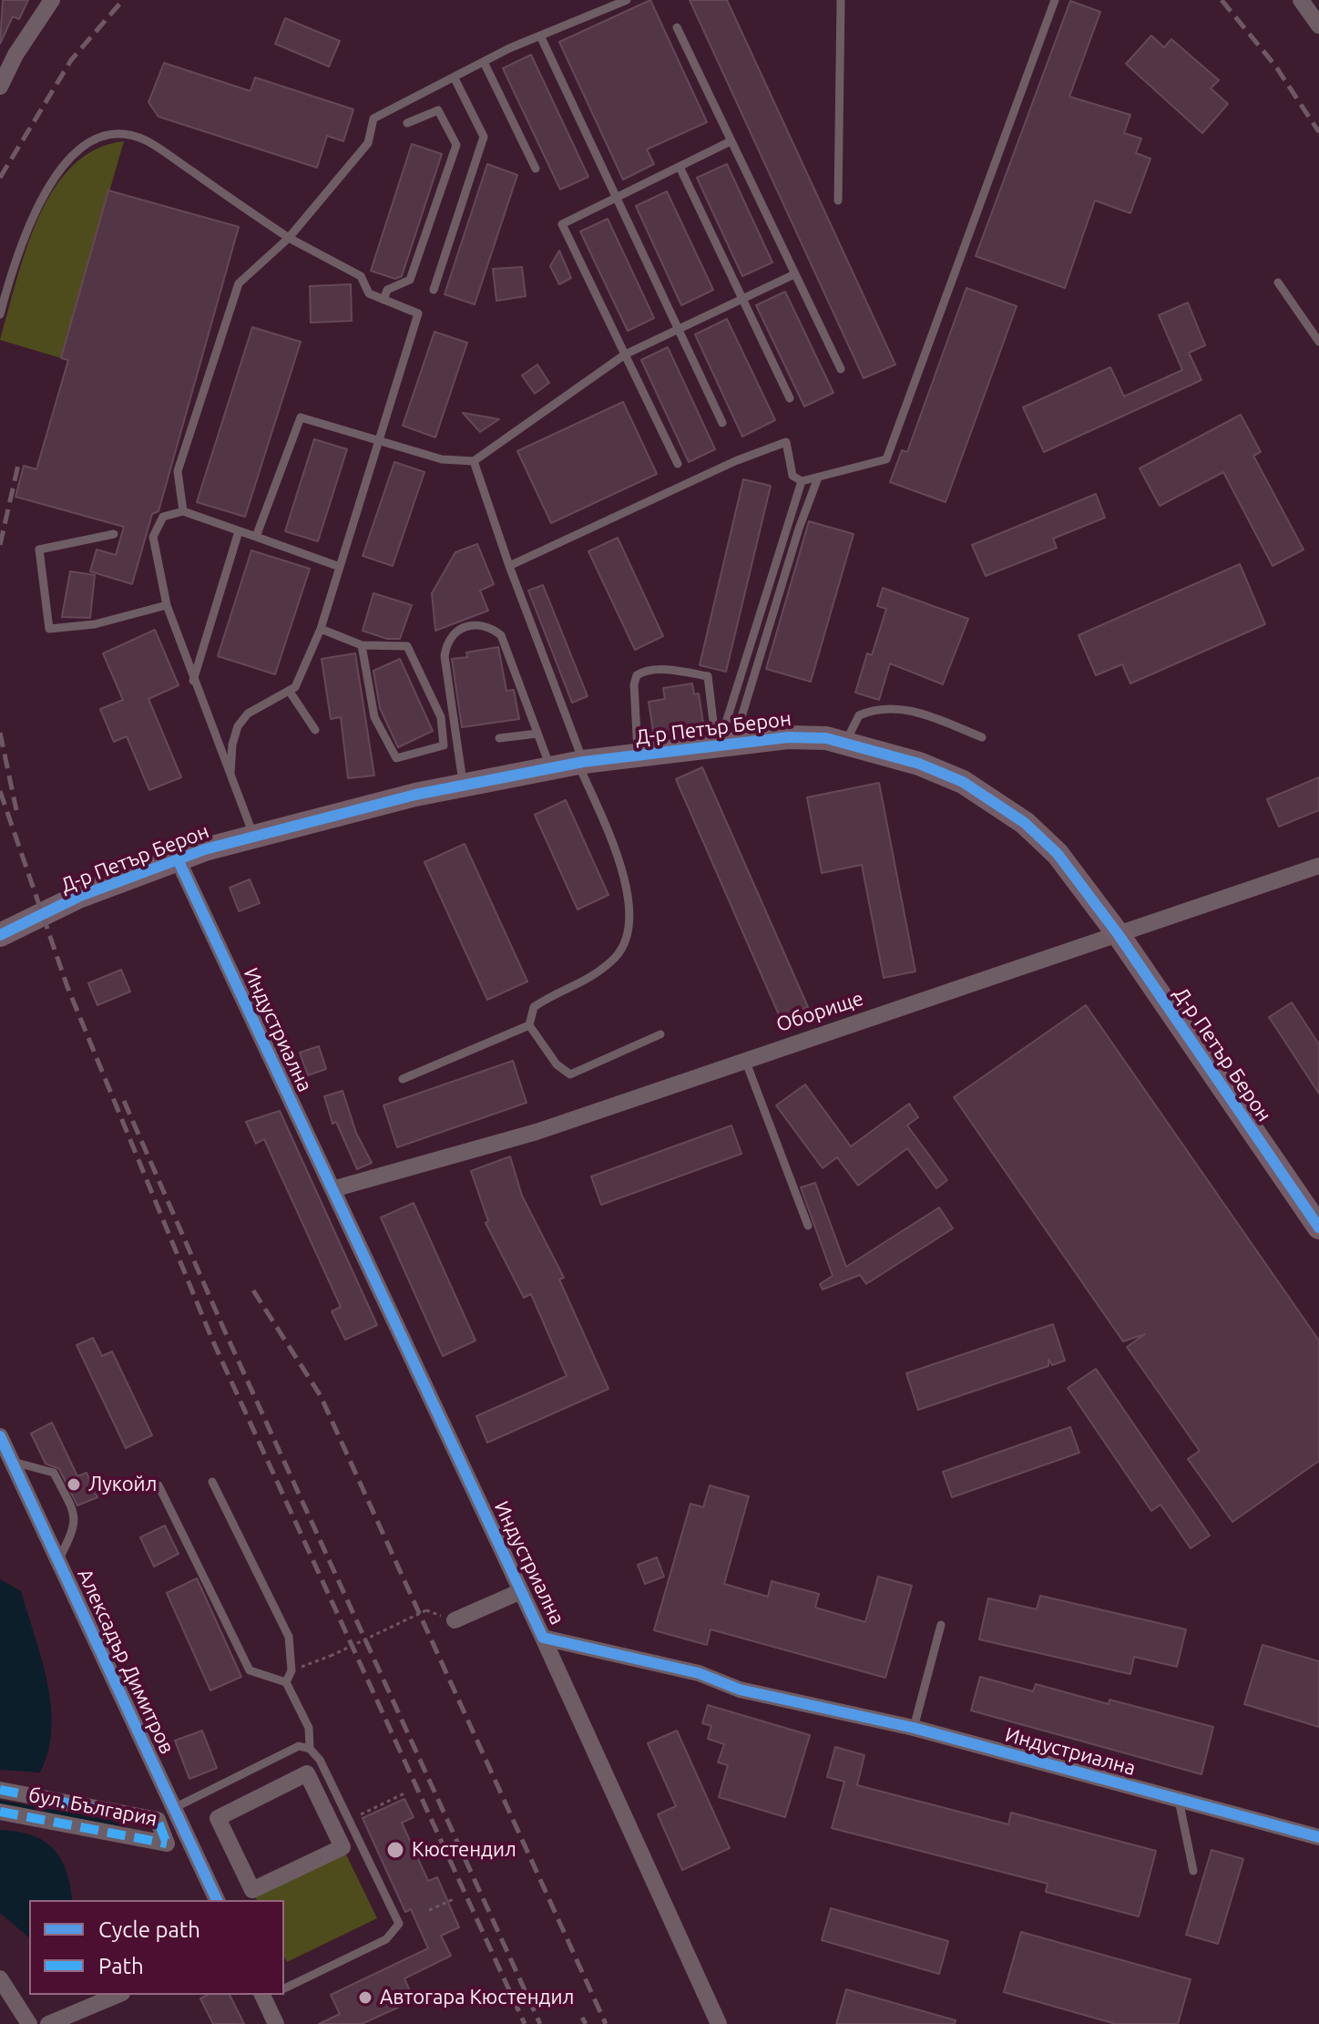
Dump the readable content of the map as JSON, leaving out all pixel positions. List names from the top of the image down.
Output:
{
  "streets": {
    "street": [
      "Д-р Петър Берон",
      "Оборище",
      "Индустриална",
      "Алексадър Димитров",
      "бул. България"
    ]
  },
  "crossings": [
    ["Д-р Петър Берон", "Оборище"],
    ["Д-р Петър Берон", "Индустриална"],
    ["Оборище", "Индустриална"]
  ],
  "places": ["Лукойл", "Кюстендил", "Автогара Кюстендил"],
  "legend": ["Cycle path", "Path"]
}
